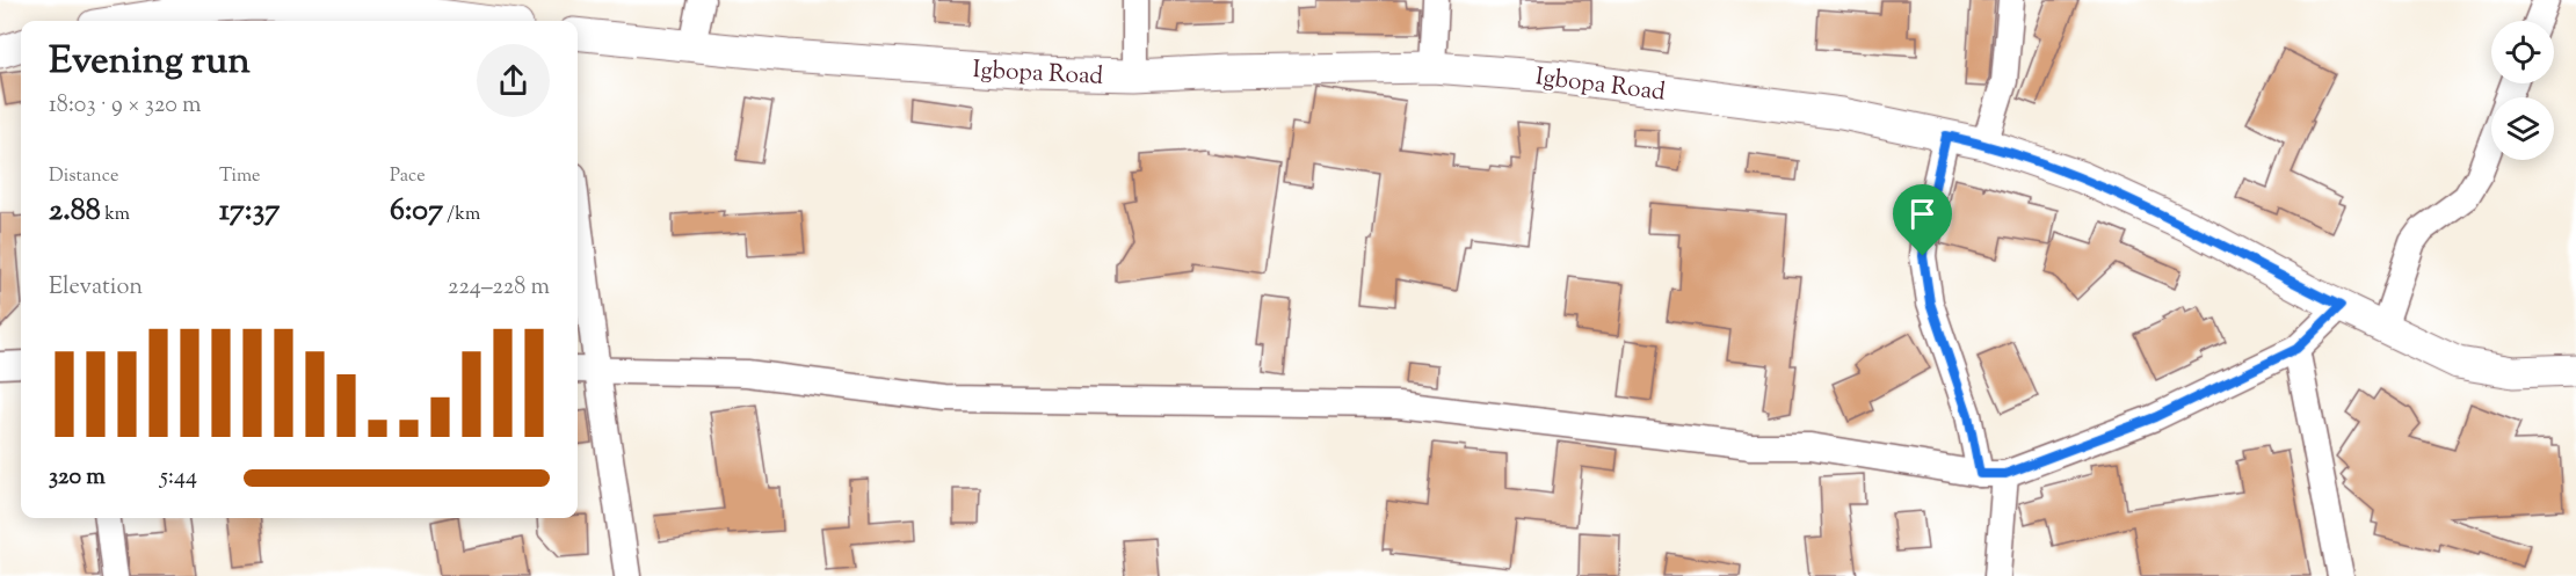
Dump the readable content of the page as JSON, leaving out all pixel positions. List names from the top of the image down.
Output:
{
  "streets": {
    "street": ["Igbopa Road"]
  },
  "page": {
    "heading": ["Evening run", "18:03 · 9 × 320 m"],
    "stats": [
      ["Distance", "2.88 km"],
      ["Time", "17:37"],
      ["Pace", "6:07 /km"]
    ],
    "chart": ["Elevation", "224–228 m"],
    "list": [
      {
        "name": "320 m",
        "note": "5:44"
      }
    ]
  }
}
